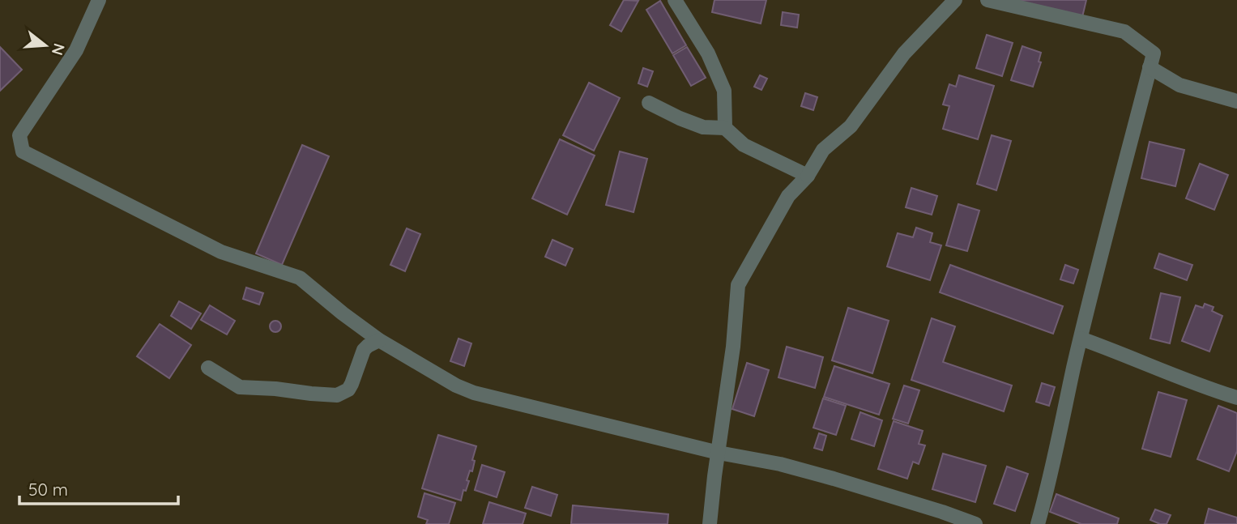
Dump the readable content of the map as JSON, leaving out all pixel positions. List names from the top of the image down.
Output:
{
  "scale_bar": "50 m",
  "north": "right"
}
